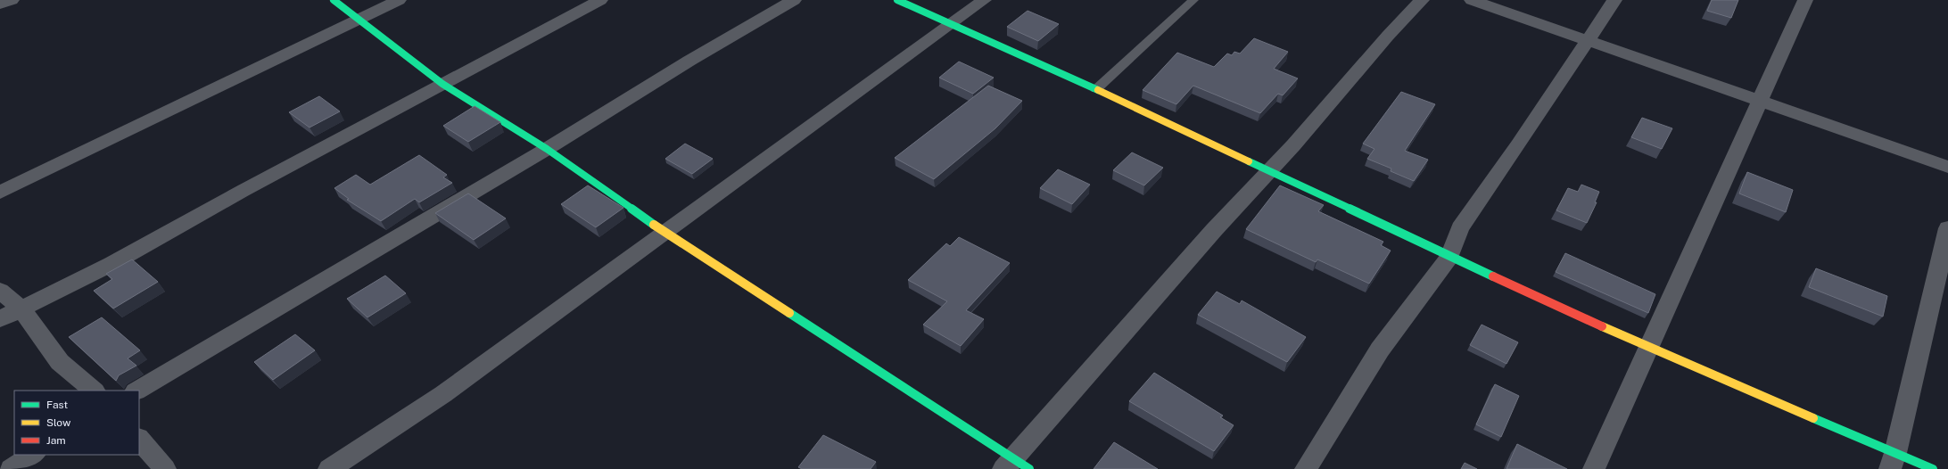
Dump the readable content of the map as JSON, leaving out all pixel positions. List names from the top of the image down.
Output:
{
  "legend": ["Fast", "Slow", "Jam"]
}
